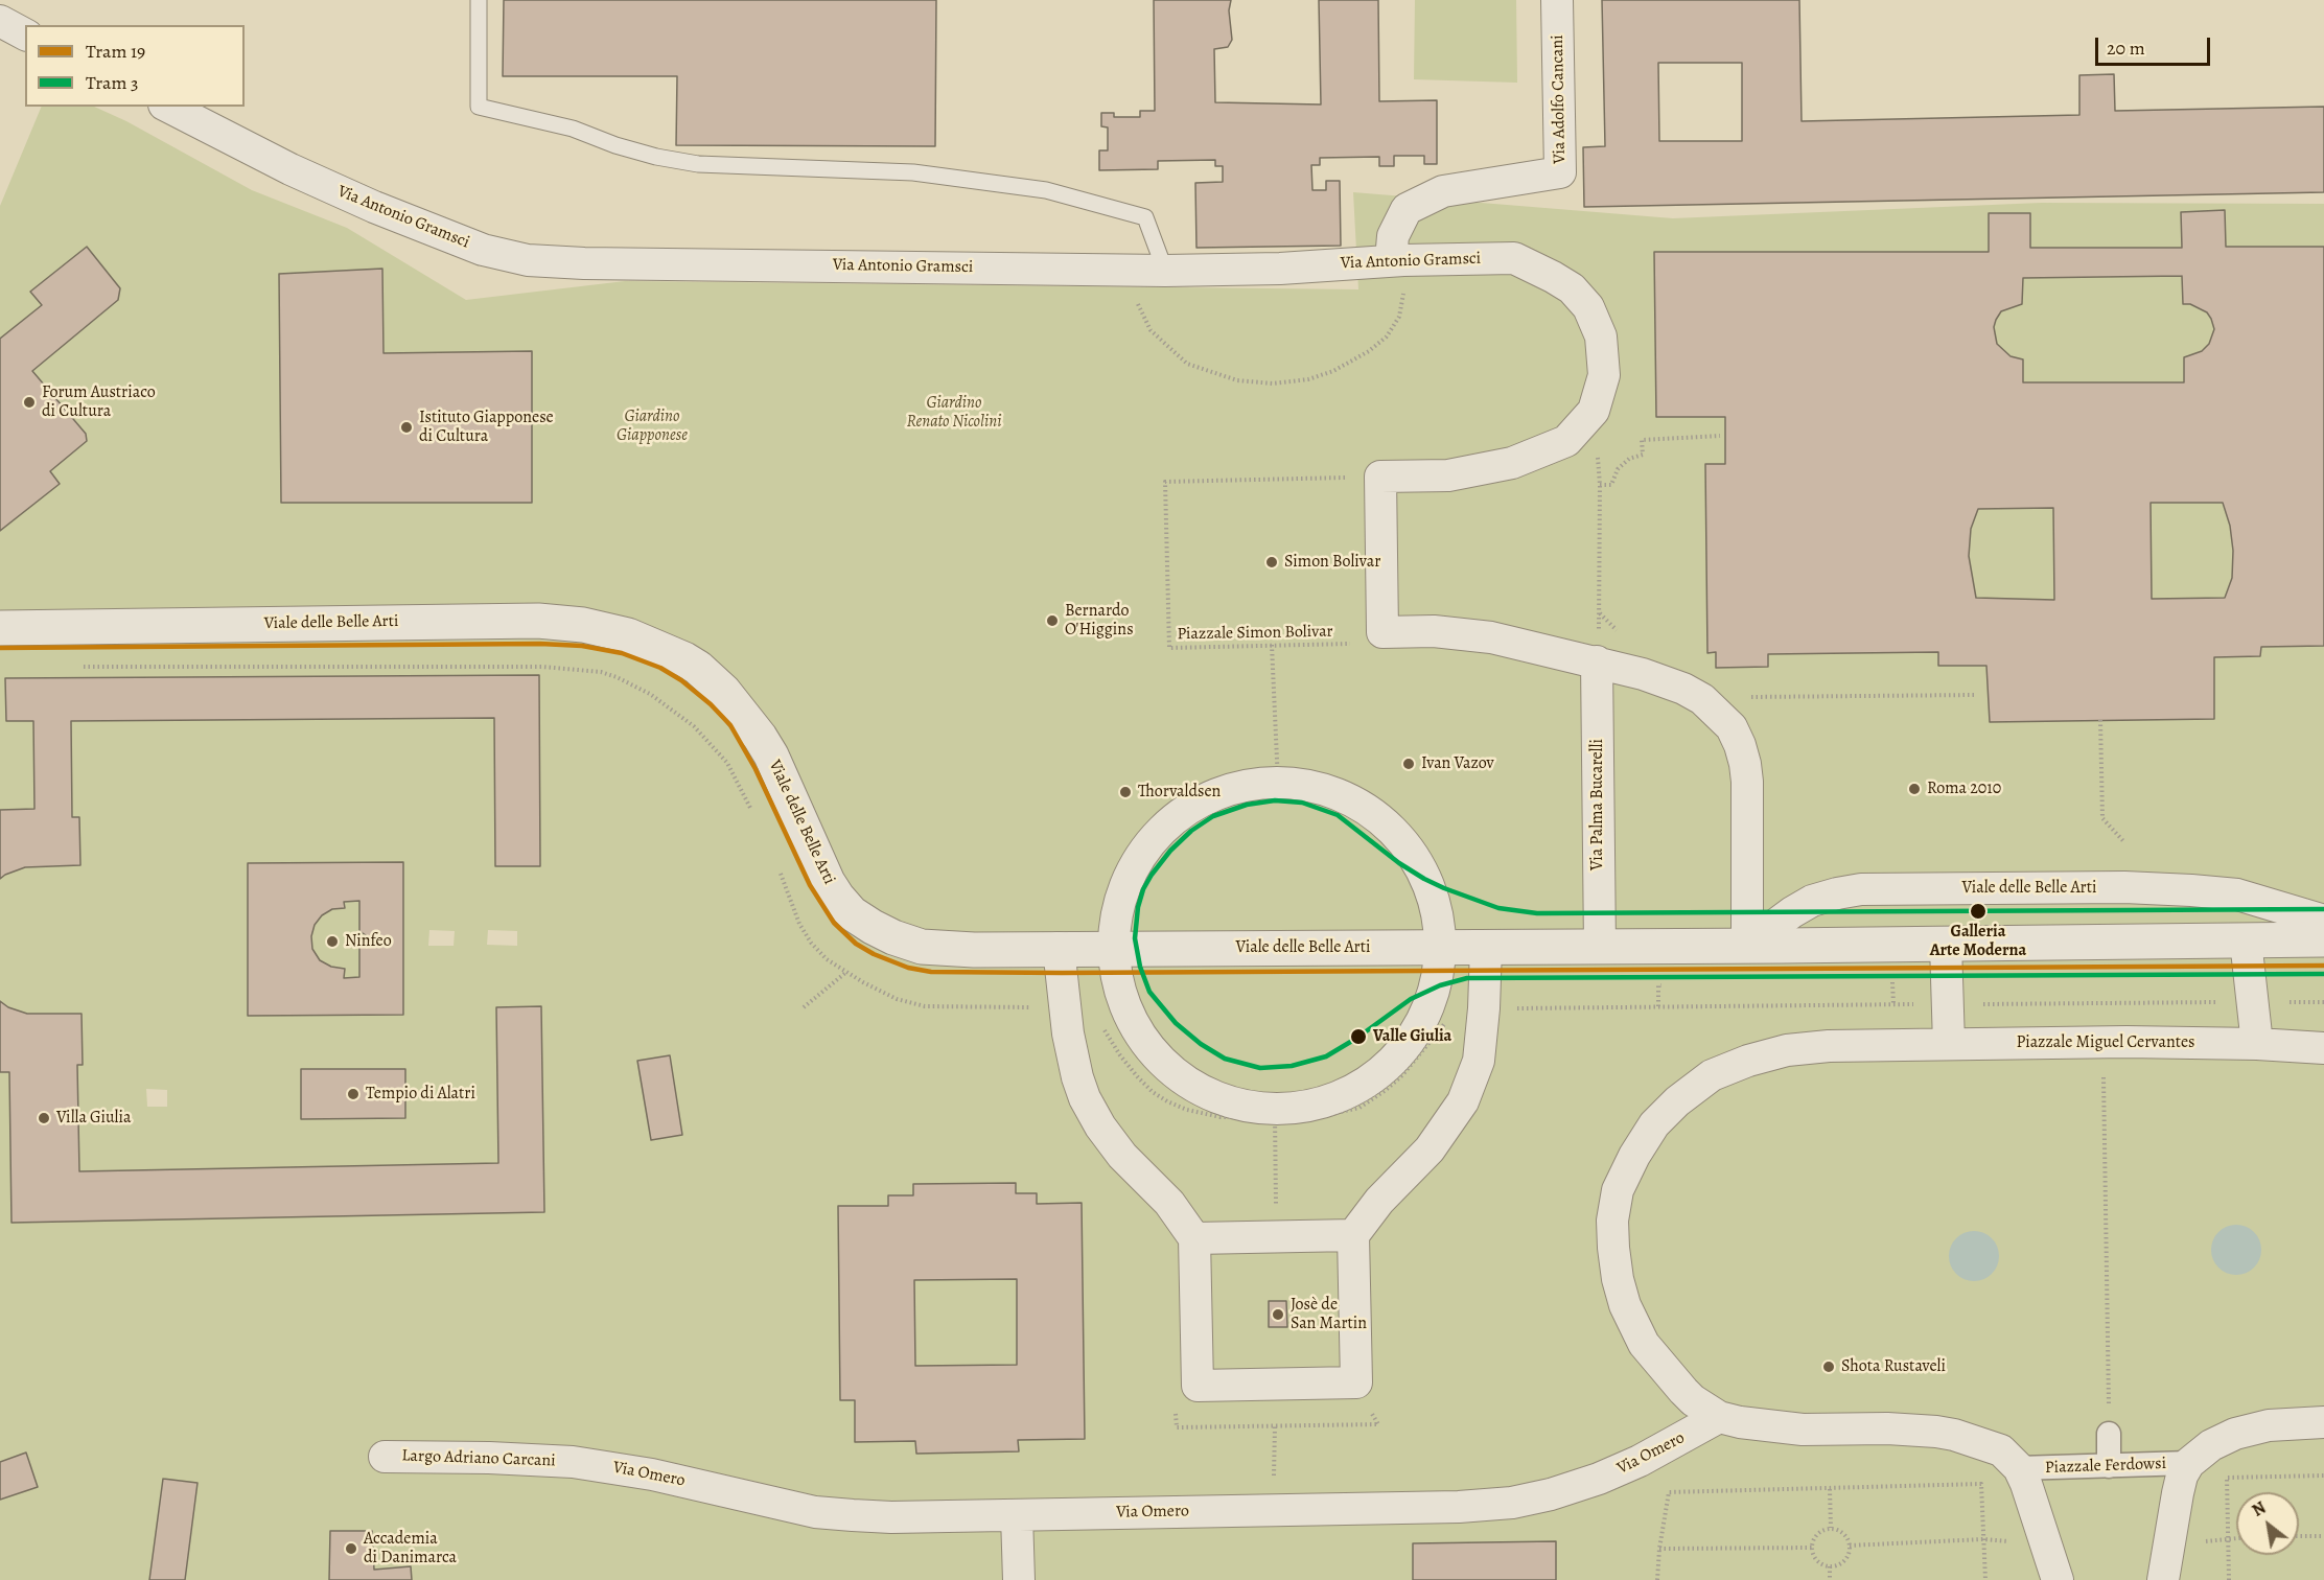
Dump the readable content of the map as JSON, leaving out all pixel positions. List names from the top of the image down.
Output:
{
  "streets": {
    "street": [
      "Via Adolfo Cancani",
      "Via Antonio Gramsci",
      "Viale delle Belle Arti",
      "Via Palma Bucarelli",
      "Piazzale Miguel Cervantes",
      "Via Omero",
      "Largo Adriano Carcani",
      "Piazzale Ferdowsi"
    ],
    "path": ["Piazzale Simon Bolivar"]
  },
  "crossings": [
    ["Via Adolfo Cancani", "Via Antonio Gramsci"],
    ["Via Antonio Gramsci", "Piazzale Simon Bolivar"],
    ["Viale delle Belle Arti", "Via Palma Bucarelli"],
    ["Via Omero", "Largo Adriano Carcani"]
  ],
  "parks": ["Giardino Renato Nicolini", "Giardino Giapponese"],
  "places": [
    "Forum Austriaco di Cultura",
    "Istituto Giapponese di Cultura",
    "Simon Bolivar",
    "Bernardo O'Higgins",
    "Ivan Vazov",
    "Roma 2010",
    "Thorvaldsen",
    "Galleria Arte Moderna",
    "Ninfeo",
    "Valle Giulia",
    "Tempio di Alatri",
    "Villa Giulia",
    "Josè de San Martin",
    "Shota Rustaveli",
    "Accademia di Danimarca"
  ],
  "lines": ["tram line 19", "tram line 3"],
  "legend": ["Tram 19", "Tram 3"],
  "scale_bar": "20 m",
  "north": "top left"
}
